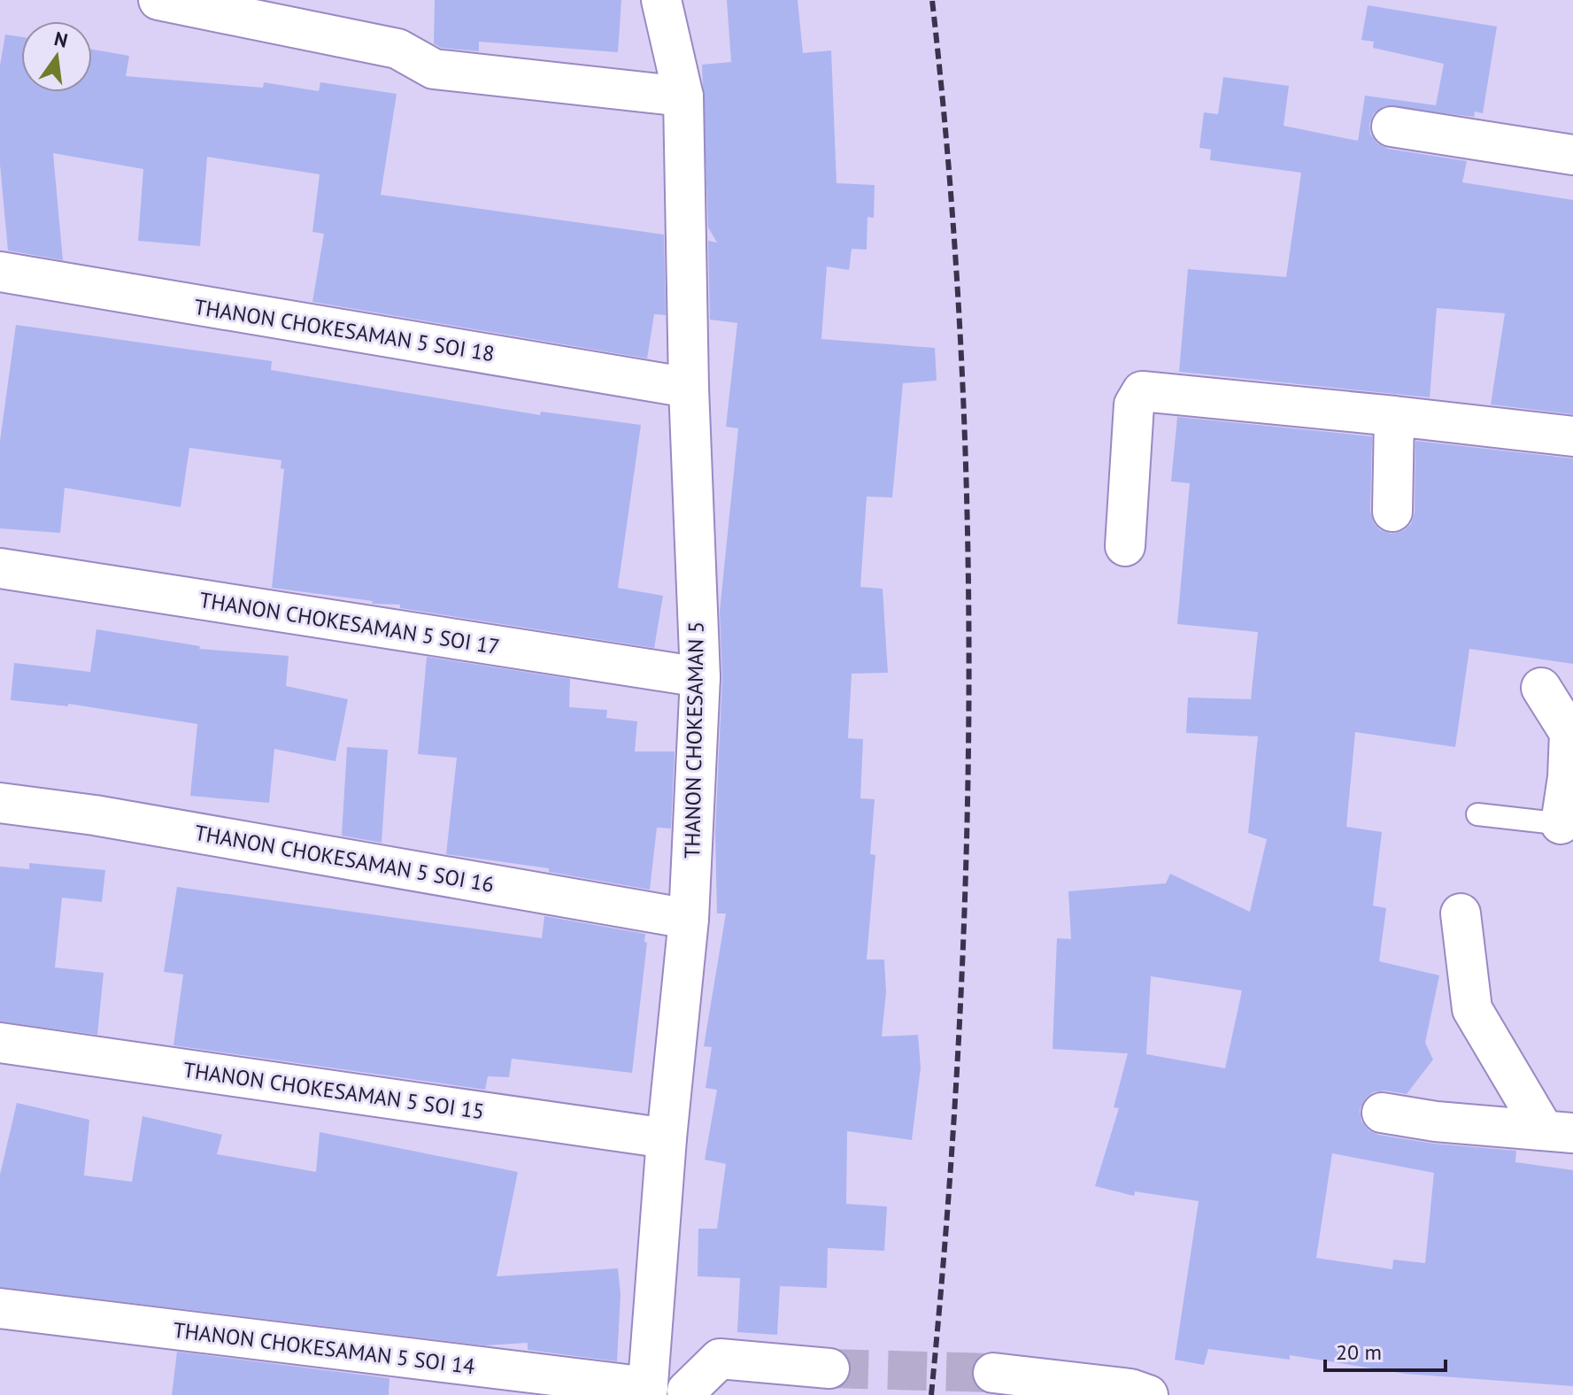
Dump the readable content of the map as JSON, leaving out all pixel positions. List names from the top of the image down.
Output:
{
  "streets": {
    "street": [
      "THANON CHOKESAMAN 5 SOI 18",
      "THANON CHOKESAMAN 5 SOI 17",
      "THANON CHOKESAMAN 5",
      "THANON CHOKESAMAN 5 SOI 16",
      "THANON CHOKESAMAN 5 SOI 15",
      "THANON CHOKESAMAN 5 SOI 14"
    ]
  },
  "crossings": [
    ["THANON CHOKESAMAN 5 SOI 18", "THANON CHOKESAMAN 5"],
    ["THANON CHOKESAMAN 5 SOI 17", "THANON CHOKESAMAN 5"],
    ["THANON CHOKESAMAN 5", "THANON CHOKESAMAN 5 SOI 16"],
    ["THANON CHOKESAMAN 5", "THANON CHOKESAMAN 5 SOI 15"],
    ["THANON CHOKESAMAN 5", "THANON CHOKESAMAN 5 SOI 14"]
  ],
  "scale_bar": "20 m",
  "north": "top"
}
